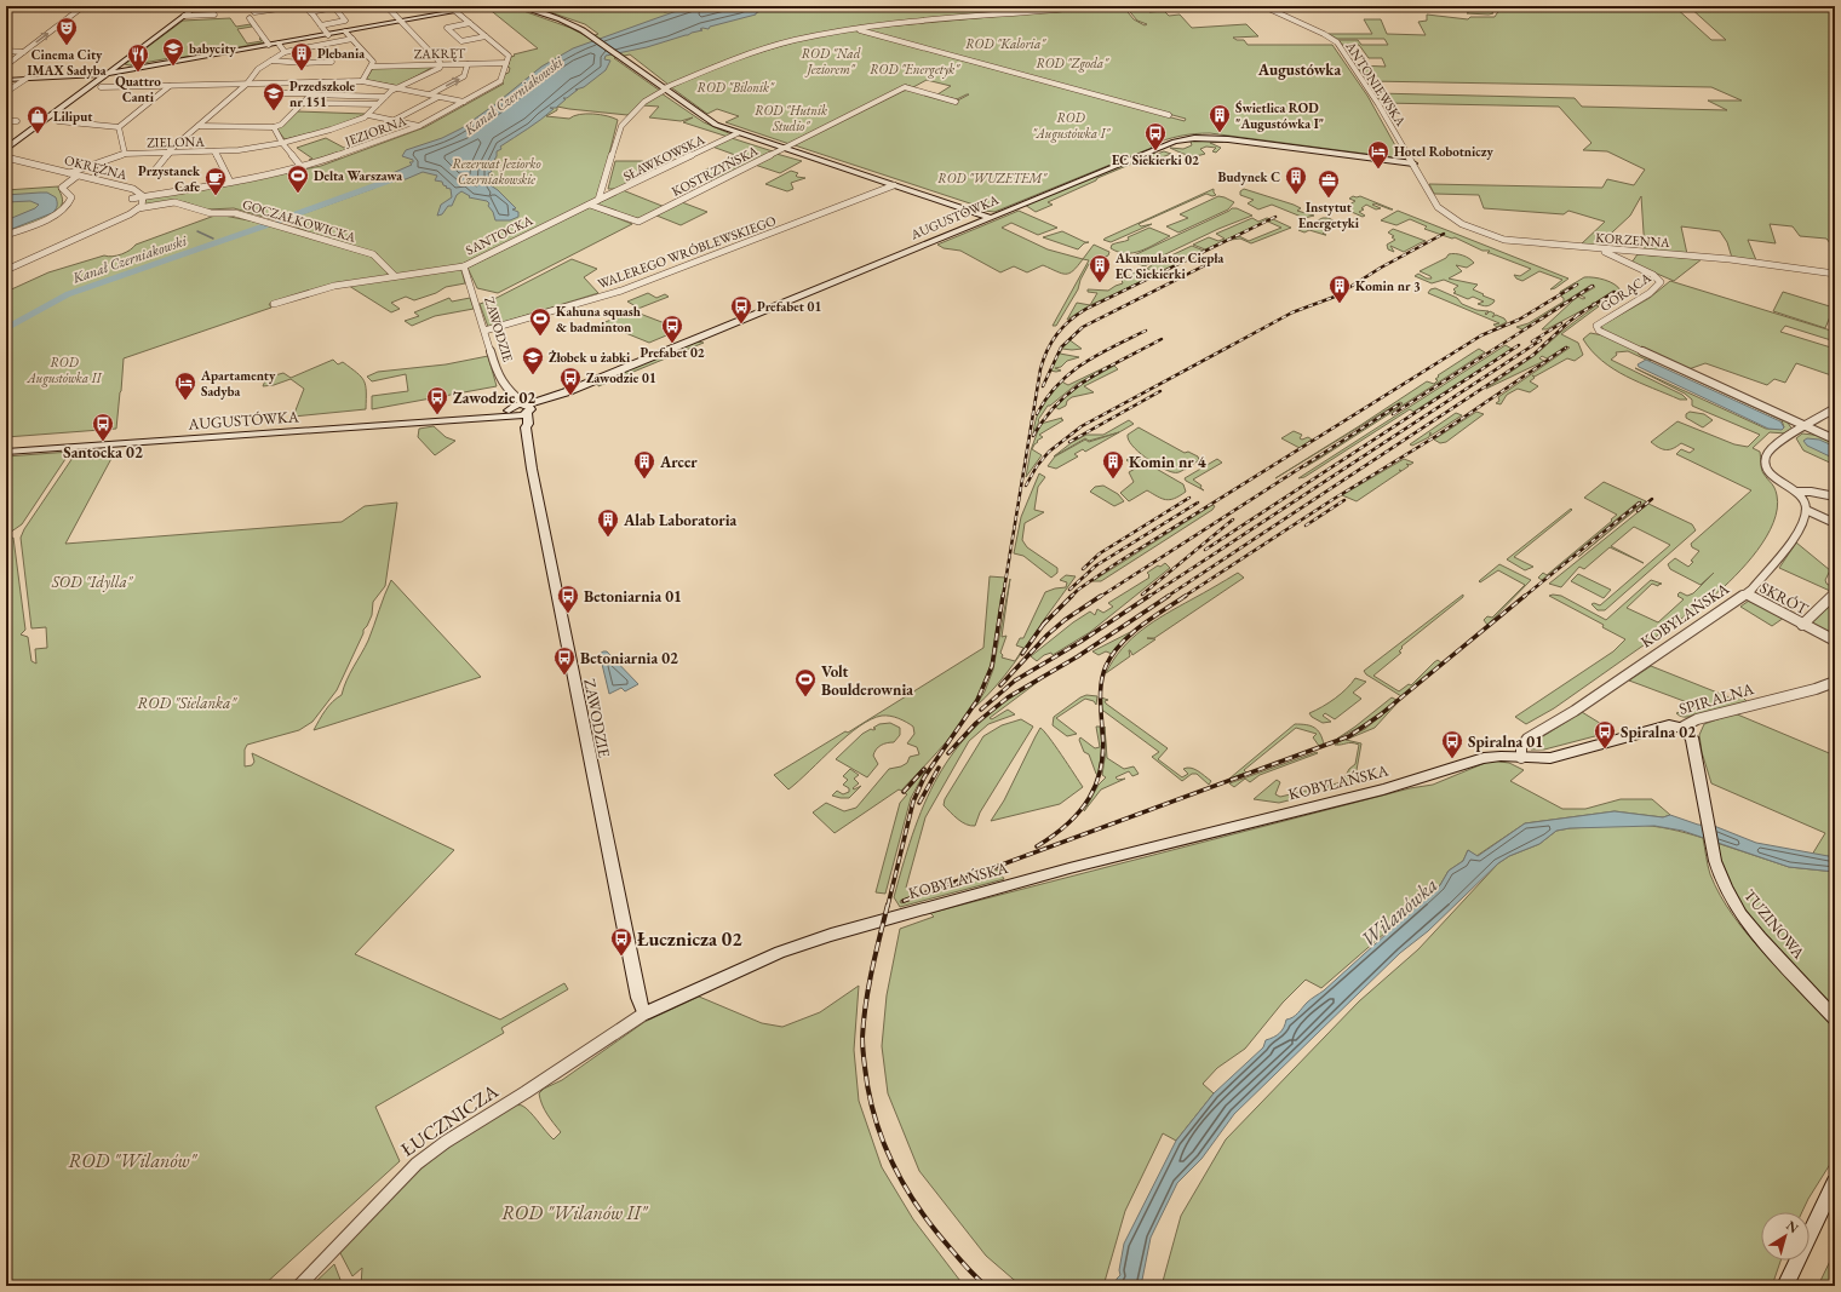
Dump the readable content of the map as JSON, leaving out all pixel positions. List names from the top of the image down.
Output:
{
  "streets": {
    "street": [
      "ZAKRĘT",
      "ANTONIEWSKA",
      "JEZIORNA",
      "ZIELONA",
      "SŁAWKOWSKA",
      "OKRĘŻNA",
      "KOSTRZYŃSKA",
      "AUGUSTÓWKA",
      "GOCZAŁKOWICKA",
      "SANTOCKA",
      "KORZENNA",
      "WALEREGO WRÓBLEWSKIEGO",
      "GORĄCA",
      "ZAWODZIE",
      "SKRÓT",
      "KOBYLAŃSKA",
      "SPIRALNA",
      "TUZINOWA",
      "ŁUCZNICZA"
    ]
  },
  "crossings": [
    ["ZAKRĘT", "JEZIORNA"],
    ["ANTONIEWSKA", "AUGUSTÓWKA"],
    ["ANTONIEWSKA", "KORZENNA"],
    ["JEZIORNA", "OKRĘŻNA"],
    ["SŁAWKOWSKA", "SANTOCKA"],
    ["OKRĘŻNA", "GOCZAŁKOWICKA"],
    ["KOSTRZYŃSKA", "SANTOCKA"],
    ["AUGUSTÓWKA", "ZAWODZIE"],
    ["GOCZAŁKOWICKA", "SANTOCKA"],
    ["SANTOCKA", "ZAWODZIE"],
    ["KORZENNA", "GORĄCA"],
    ["WALEREGO WRÓBLEWSKIEGO", "ZAWODZIE"],
    ["ZAWODZIE", "KOBYLAŃSKA"],
    ["ZAWODZIE", "ŁUCZNICZA"],
    ["SKRÓT", "KOBYLAŃSKA"],
    ["KOBYLAŃSKA", "SPIRALNA"],
    ["KOBYLAŃSKA", "ŁUCZNICZA"],
    ["SPIRALNA", "TUZINOWA"]
  ],
  "districts": ["Augustówka"],
  "water": ["Kanał Czerniakowski", "Wilanówka"],
  "parks": [
    "ROD \"Kaloria\"",
    "ROD \"Nad Jeziorem\"",
    "ROD \"Zgoda\"",
    "ROD \"Energetyk\"",
    "ROD \"Bilonik\"",
    "ROD \"Hutnik Studio\"",
    "ROD \"Augustówka I\"",
    "Rezerwat Jeziorko Czerniakowskie",
    "ROD \"WUZETEM\"",
    "ROD Augustówka II",
    "SOD \"Idylla\"",
    "ROD \"Sielanka\"",
    "ROD \"Wilanów\"",
    "ROD \"Wilanów II\""
  ],
  "places": {
    "theatre": ["Cinema City IMAX Sadyba"],
    "school or university": ["babycity", "Przedszkole nr 151", "Żłobek u żabki"],
    "building": [
      "Plebania",
      "Świetlica ROD \"Augustówka I\"",
      "Budynek C",
      "Akumulator Ciepła EC Siekierki",
      "Komin nr 3",
      "Arcer",
      "Komin nr 4",
      "Alab Laboratoria"
    ],
    "restaurant": ["Quattro Canti"],
    "shop": ["Liliput"],
    "bus stop": [
      "EC Siekierki 02",
      "Prefabet 01",
      "Prefabet 02",
      "Zawodzie 01",
      "Zawodzie 02",
      "Santocka 02",
      "Betoniarnia 01",
      "Betoniarnia 02",
      "Spiralna 02",
      "Spiralna 01",
      "Łucznicza 02"
    ],
    "hotel": ["Hotel Robotniczy", "Apartamenty Sadyba"],
    "sports": ["Delta Warszawa", "Kahuna squash & badminton", "Volt Boulderownia"],
    "cafe": ["Przystanek Cafe"],
    "office": ["Instytut Energetyki"]
  },
  "north": "top right"
}
